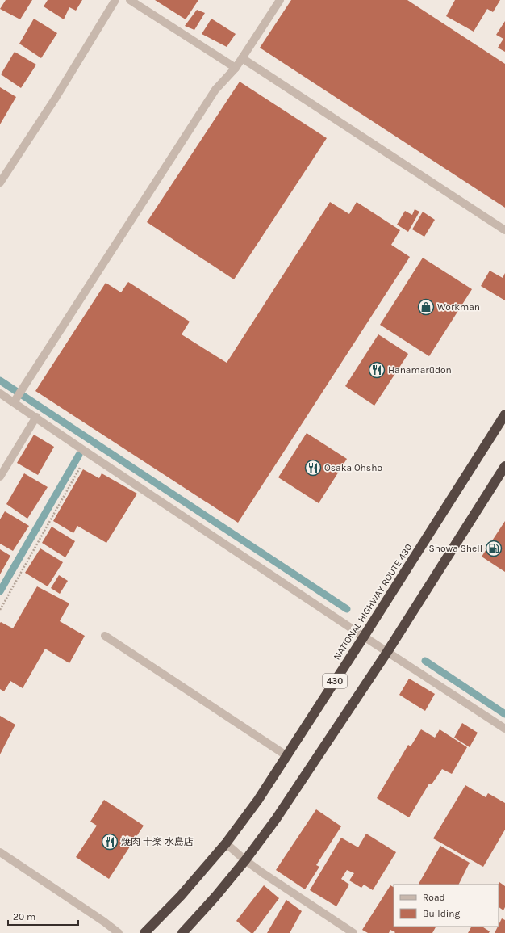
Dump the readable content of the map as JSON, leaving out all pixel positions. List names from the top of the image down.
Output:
{
  "streets": {
    "highway": ["NATIONAL HIGHWAY ROUTE 430", "430"]
  },
  "places": {
    "shop": ["Workman"],
    "restaurant": ["Hanamarūdon", "Osaka Ohsho", "焼肉 十楽 水島店"],
    "fuel station": ["Showa Shell"]
  },
  "legend": ["Road", "Building"],
  "scale_bar": "20 m"
}
